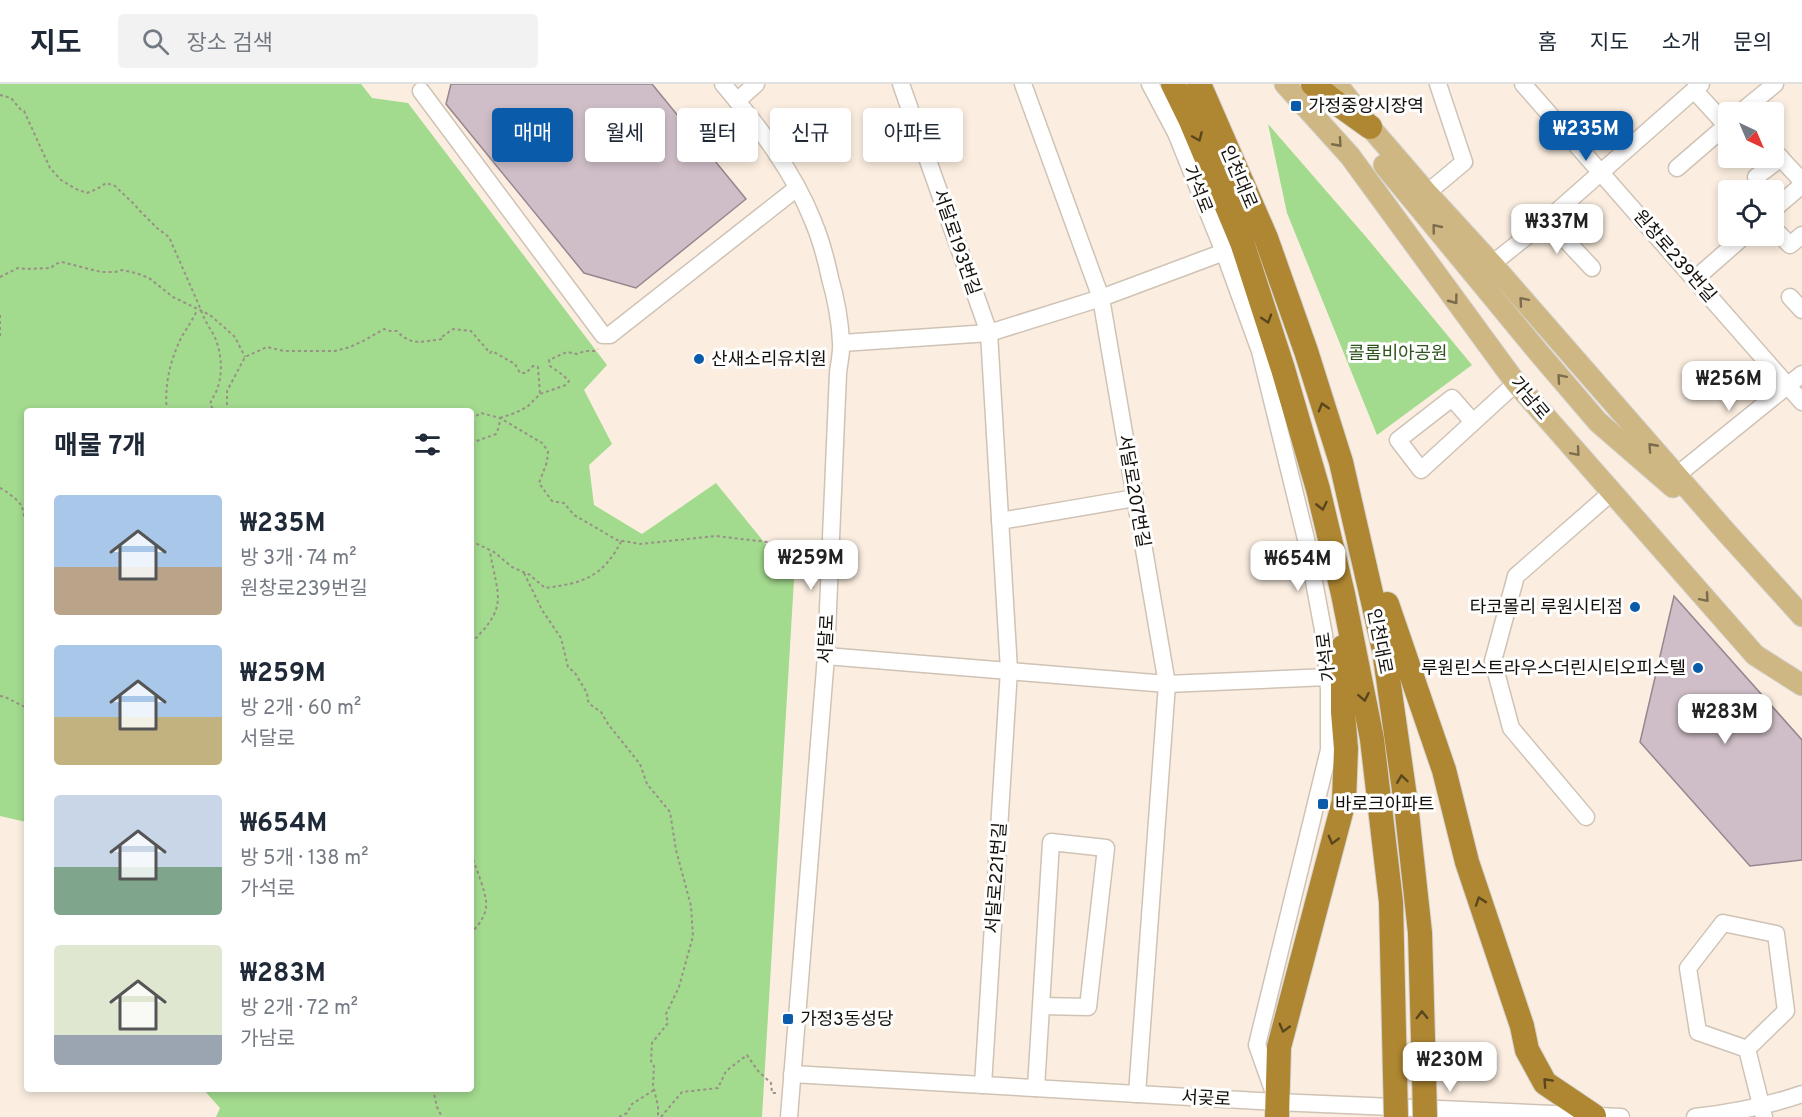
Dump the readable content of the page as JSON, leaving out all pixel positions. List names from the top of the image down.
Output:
{
  "streets": {
    "highway": ["인천대로"],
    "main road": ["가남로"],
    "street": [
      "가석로",
      "서달로193번길",
      "원창로239번길",
      "서달로207번길",
      "서달로",
      "서달로221번길",
      "서곶로"
    ]
  },
  "crossings": [
    ["가석로", "서곶로"],
    ["서달로", "서곶로"],
    ["서달로221번길", "서곶로"]
  ],
  "parks": ["콜롬비아공원"],
  "places": {
    "transit": ["가정중앙시장역", "바로크아파트", "가정3동성당"],
    "other": ["산새소리유치원", "타코몰리 루원시티점", "루원린스트라우스더린시티오피스텔"]
  },
  "north": "bottom right",
  "page": {
    "header": "지도",
    "search": "장소 검색",
    "nav": [
      "홈",
      "지도",
      "소개",
      "문의"
    ],
    "chip": [
      "매매",
      "월세",
      "필터",
      "신규",
      "아파트"
    ],
    "price": [
      "₩235M",
      "₩337M",
      "₩256M",
      "₩259M",
      "₩654M",
      "₩283M",
      "₩230M"
    ],
    "heading": "매물 7개",
    "list": [
      {
        "name": "₩235M",
        "note": "방 3개 · 74 m² · 원창로239번길"
      },
      {
        "name": "₩259M",
        "note": "방 2개 · 60 m² · 서달로"
      },
      {
        "name": "₩654M",
        "note": "방 5개 · 138 m² · 가석로"
      },
      {
        "name": "₩283M",
        "note": "방 2개 · 72 m² · 가남로"
      }
    ]
  }
}
